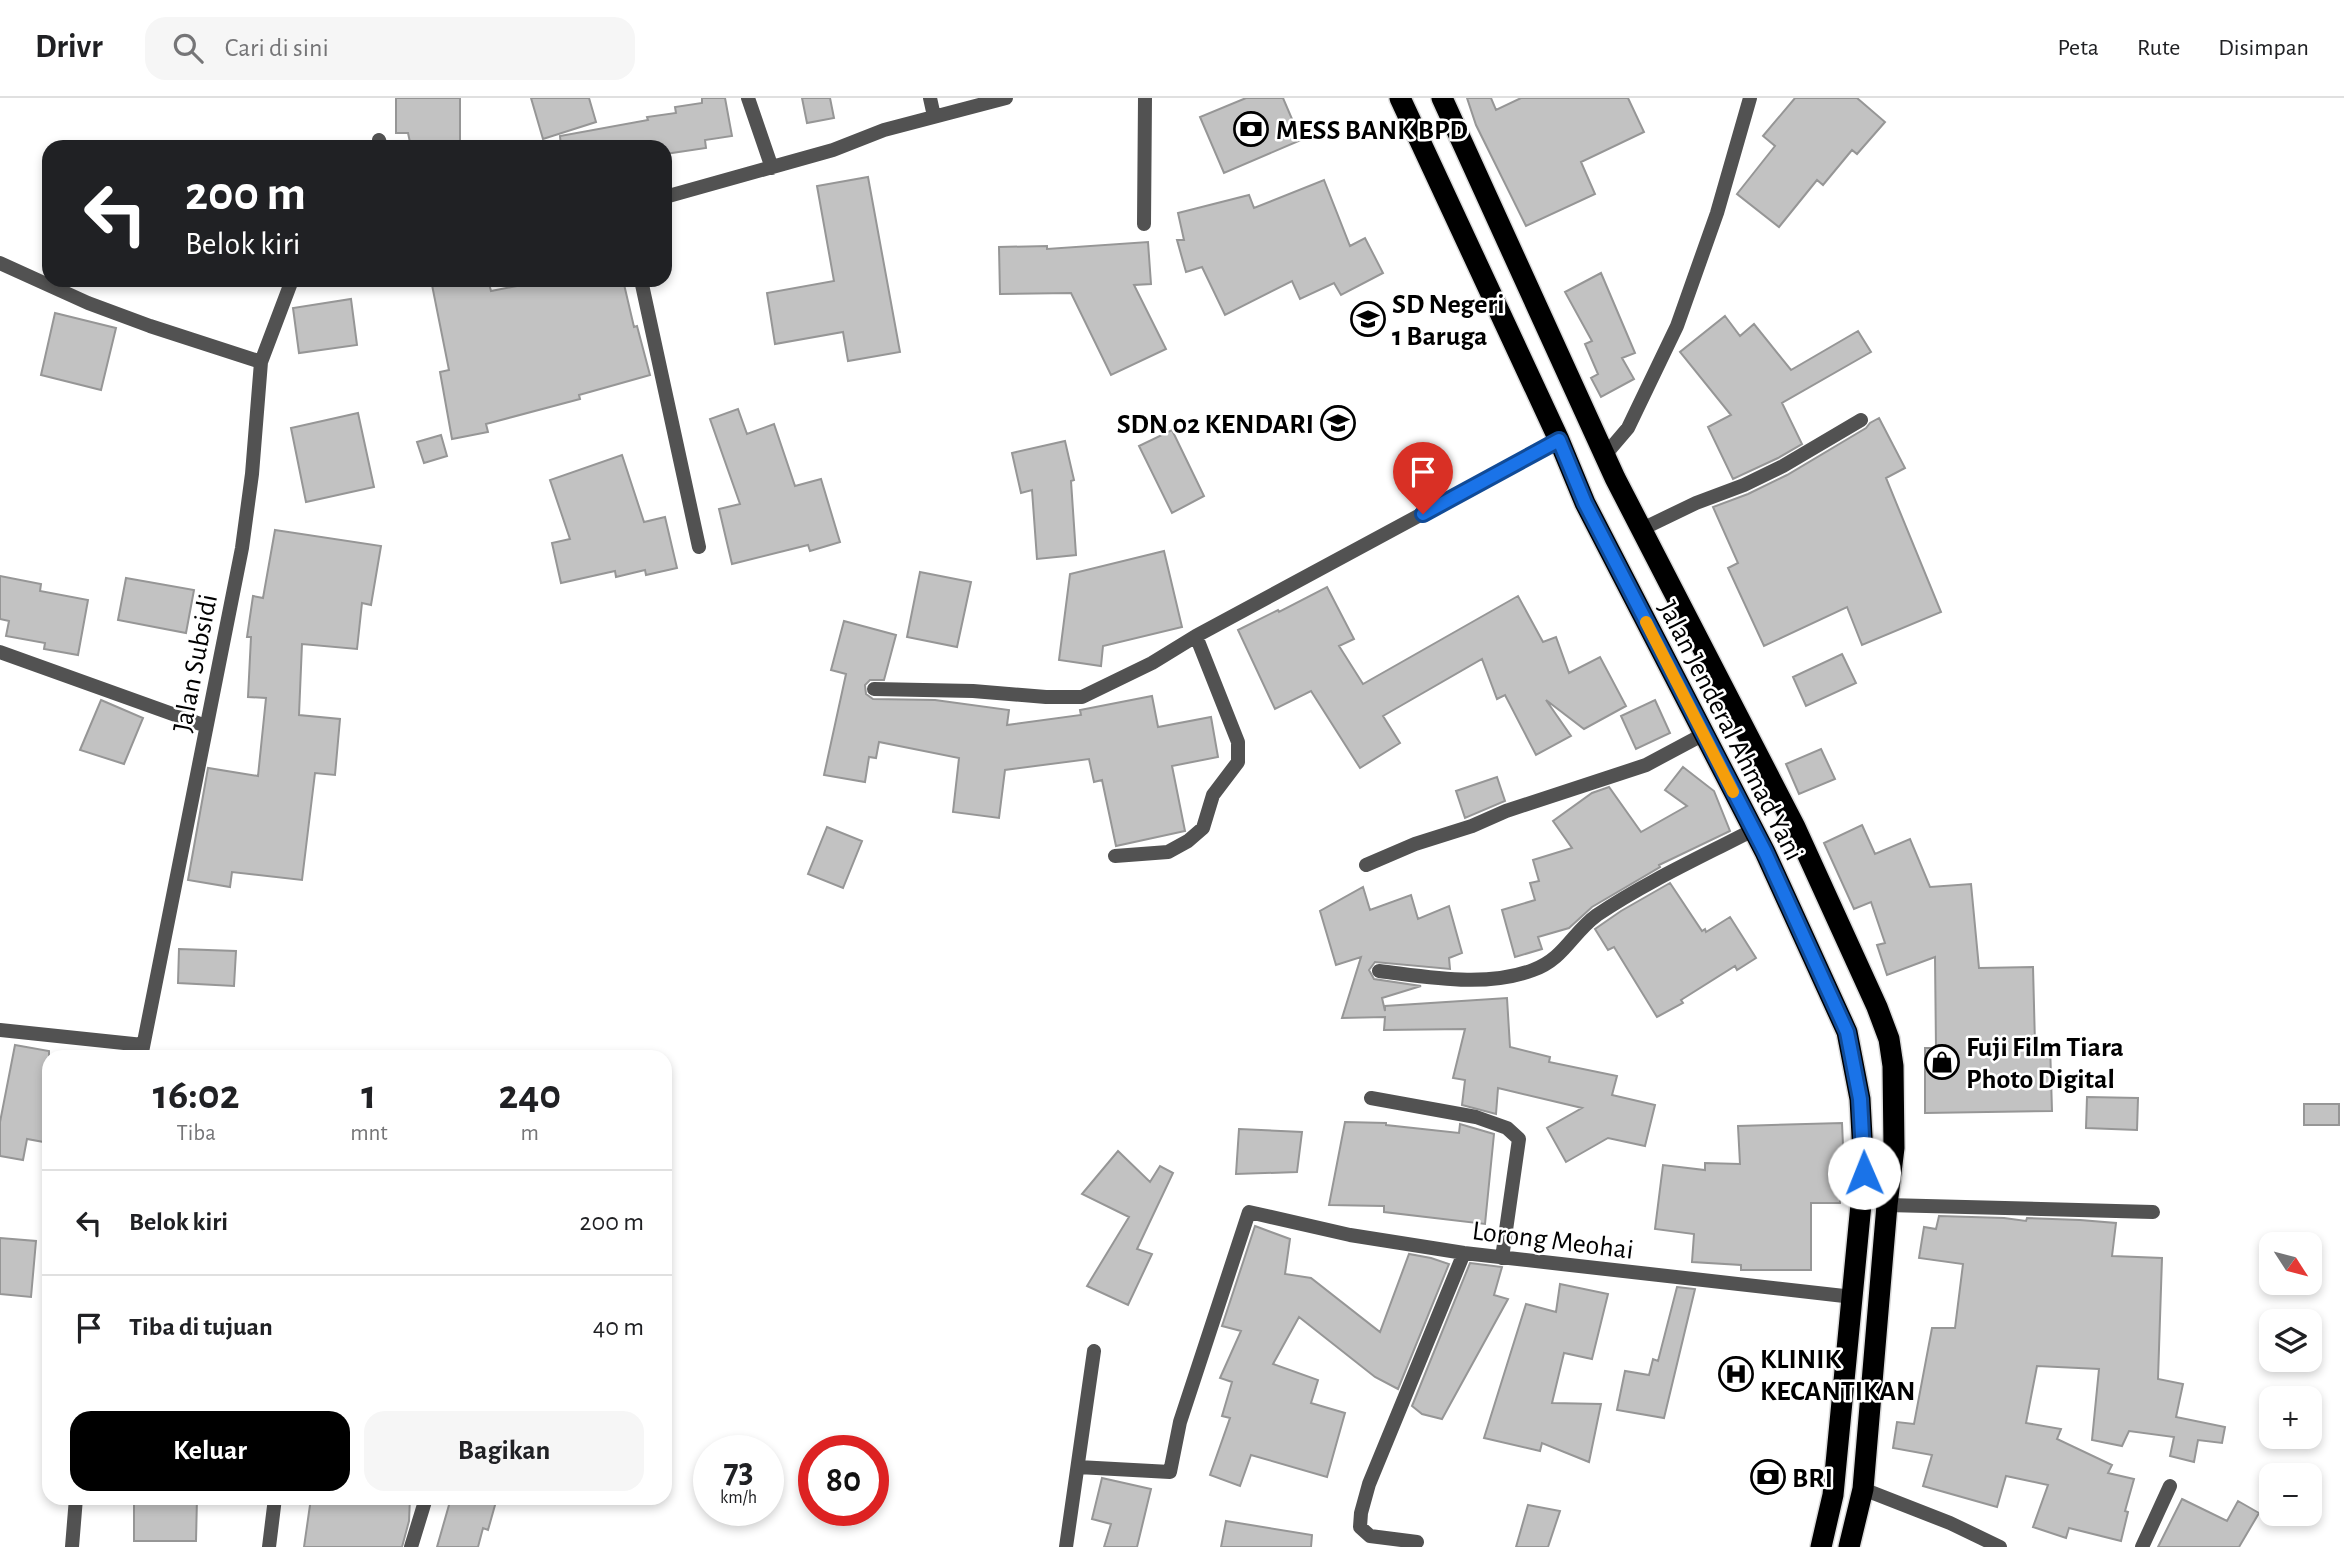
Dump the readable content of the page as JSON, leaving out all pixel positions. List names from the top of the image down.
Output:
{
  "streets": {
    "highway": ["Jalan Jenderal Ahmad Yani"],
    "street": ["Jalan Subsidi", "Lorong Meohai"]
  },
  "crossings": [
    ["Jalan Jenderal Ahmad Yani", "Lorong Meohai"]
  ],
  "places": {
    "bank": ["MESS BANK BPD", "BRI"],
    "school or university": ["SD Negeri 1 Baruga", "SDN 02 KENDARI"],
    "shop": ["Fuji Film Tiara Photo Digital"],
    "hospital": ["KLINIK KECANTIKAN"]
  },
  "north": "bottom right",
  "page": {
    "header": "Drivr",
    "search": "Cari di sini",
    "nav": ["Peta", "Rute", "Disimpan"],
    "turn": ["200 m", "Belok kiri"],
    "eta": [
      "16:02",
      "Tiba",
      "1",
      "mnt",
      "240",
      "m"
    ],
    "list": [
      {
        "name": "Belok kiri",
        "value": "200 m"
      },
      {
        "name": "Tiba di tujuan",
        "value": "40 m"
      }
    ],
    "map_buttons": ["+", "−"],
    "buttons": ["Keluar", "Bagikan"],
    "speed": "73 km/h",
    "limit": "80"
  }
}
